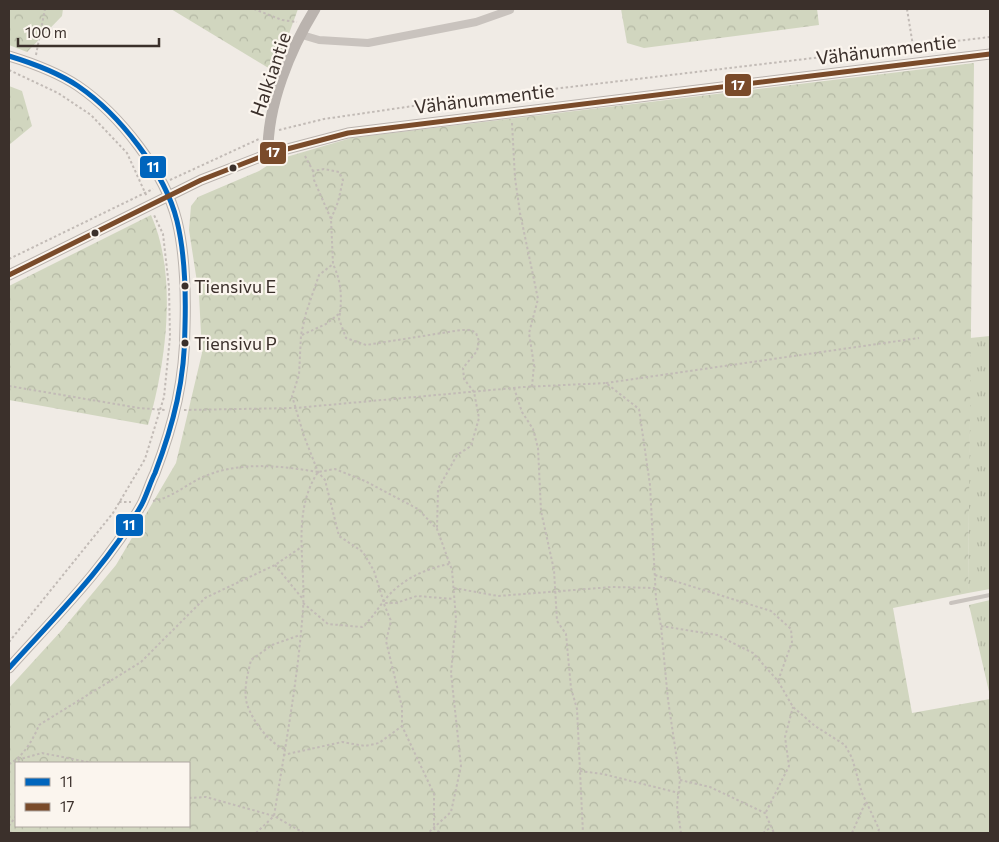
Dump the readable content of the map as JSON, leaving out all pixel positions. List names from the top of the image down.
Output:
{
  "streets": {
    "main road": ["Vähänummentie", "Halkiantie"]
  },
  "crossings": [
    ["Vähänummentie", "Halkiantie"]
  ],
  "places": ["Tiensivu E", "Tiensivu P"],
  "lines": ["transit line 17", "transit line 11"],
  "legend": ["11", "17"],
  "scale_bar": "100 m"
}
